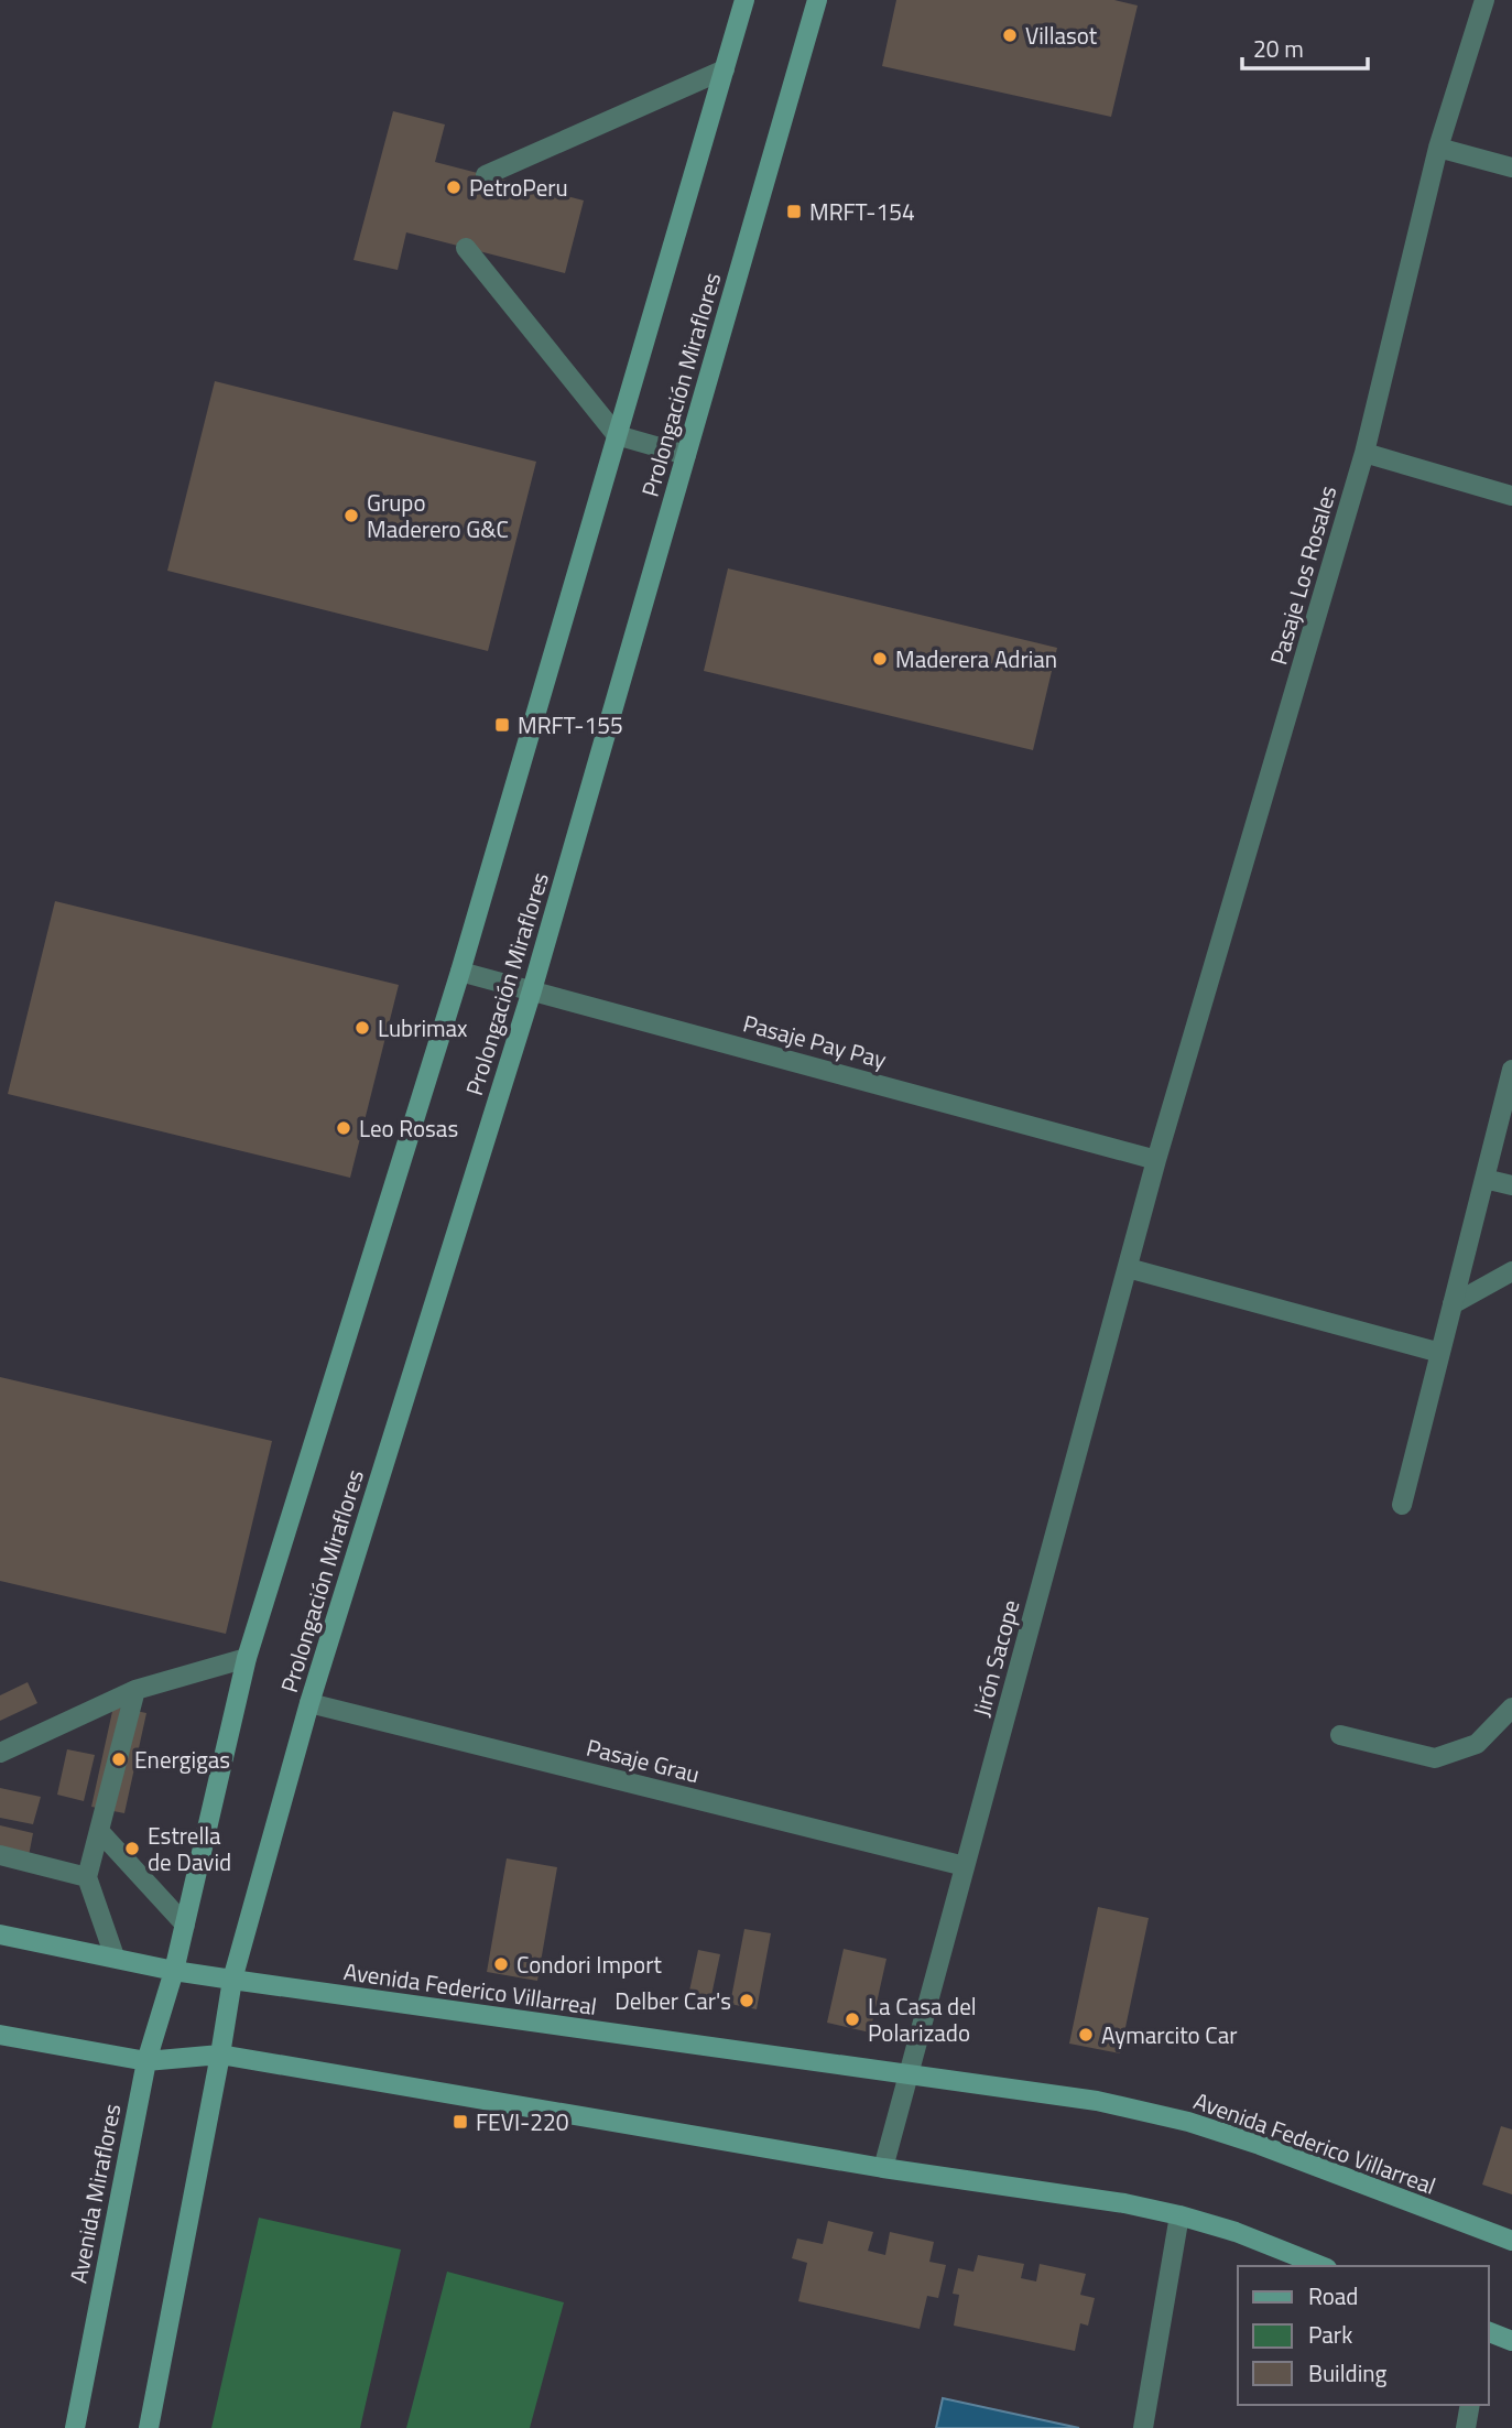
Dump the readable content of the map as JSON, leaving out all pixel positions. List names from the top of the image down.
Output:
{
  "streets": {
    "main road": ["Prolongación Miraflores", "Avenida Federico Villarreal", "Avenida Miraflores"],
    "street": [
      "Pasaje Los Rosales",
      "Pasaje Pay Pay",
      "Jirón Sacope",
      "Pasaje Grau"
    ]
  },
  "crossings": [
    ["Prolongación Miraflores", "Pasaje Pay Pay"],
    ["Prolongación Miraflores", "Pasaje Grau"],
    ["Prolongación Miraflores", "Avenida Federico Villarreal"],
    ["Prolongación Miraflores", "Avenida Miraflores"],
    ["Pasaje Los Rosales", "Pasaje Pay Pay"],
    ["Pasaje Los Rosales", "Jirón Sacope"],
    ["Pasaje Pay Pay", "Jirón Sacope"],
    ["Jirón Sacope", "Pasaje Grau"],
    ["Jirón Sacope", "Avenida Federico Villarreal"],
    ["Avenida Federico Villarreal", "Avenida Miraflores"]
  ],
  "places": {
    "other": [
      "Villasot",
      "PetroPeru",
      "Grupo Maderero G&C",
      "Maderera Adrian",
      "Lubrimax",
      "Leo Rosas",
      "Energigas",
      "Estrella de David",
      "Condori Import",
      "Delber Car's",
      "La Casa del Polarizado",
      "Aymarcito Car"
    ],
    "transit": ["MRFT-154", "MRFT-155", "FEVI-220"]
  },
  "legend": ["Road", "Park", "Building"],
  "scale_bar": "20 m"
}
